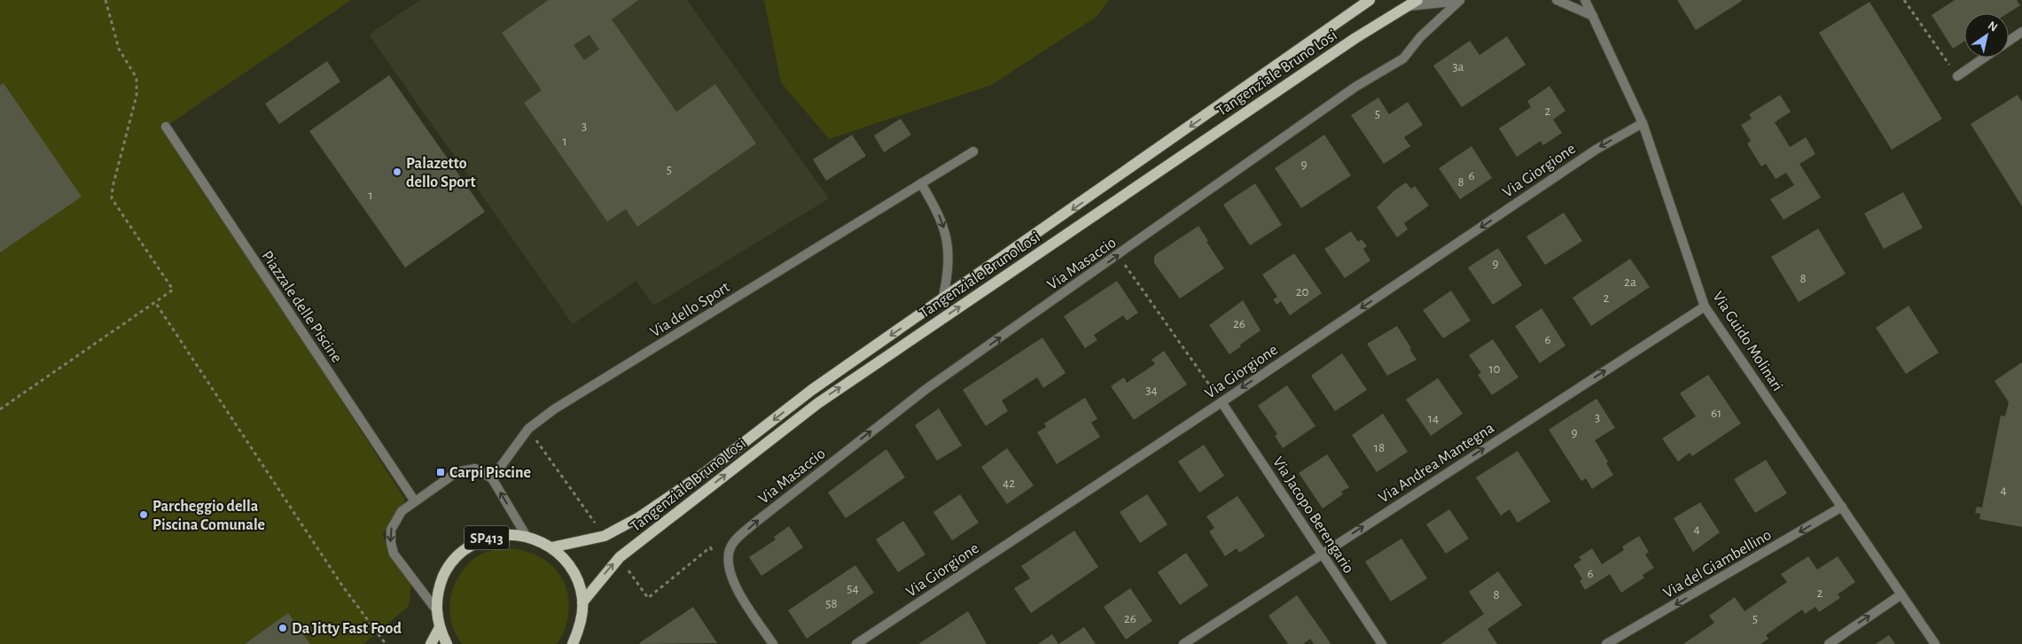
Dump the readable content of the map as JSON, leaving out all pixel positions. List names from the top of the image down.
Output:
{
  "streets": {
    "main road": ["Tangenziale Bruno Losi", "SP413"],
    "street": [
      "Via Giorgione",
      "Via Masaccio",
      "Piazzale delle Piscine",
      "Via dello Sport",
      "Via Guido Molinari",
      "Via Andrea Mantegna",
      "Via Jacopo Berengario",
      "Via del Giambellino"
    ]
  },
  "crossings": [
    ["Tangenziale Bruno Losi", "SP413"],
    ["Via Giorgione", "Via Guido Molinari"],
    ["Via Giorgione", "Via Jacopo Berengario"],
    ["Via Guido Molinari", "Via Andrea Mantegna"],
    ["Via Guido Molinari", "Via del Giambellino"],
    ["Via Andrea Mantegna", "Via Jacopo Berengario"]
  ],
  "one_way": [
    "Via Giorgione",
    "Via Masaccio",
    "Via Andrea Mantegna",
    "Via del Giambellino"
  ],
  "places": {
    "other": ["Palazetto dello Sport", "Parcheggio della Piscina Comunale", "Da Jitty Fast Food"],
    "transit": ["Carpi Piscine"]
  },
  "house_numbers": [
    "3a",
    "2",
    "5",
    "3",
    "1",
    "9",
    "5",
    "6",
    "8",
    "1",
    "9",
    "8",
    "2a",
    "20",
    "2",
    "26",
    "6",
    "10",
    "34",
    "61",
    "3",
    "14",
    "9",
    "18",
    "42",
    "4",
    "4",
    "6",
    "54",
    "2",
    "8",
    "58",
    "26",
    "5"
  ],
  "north": "top right"
}
